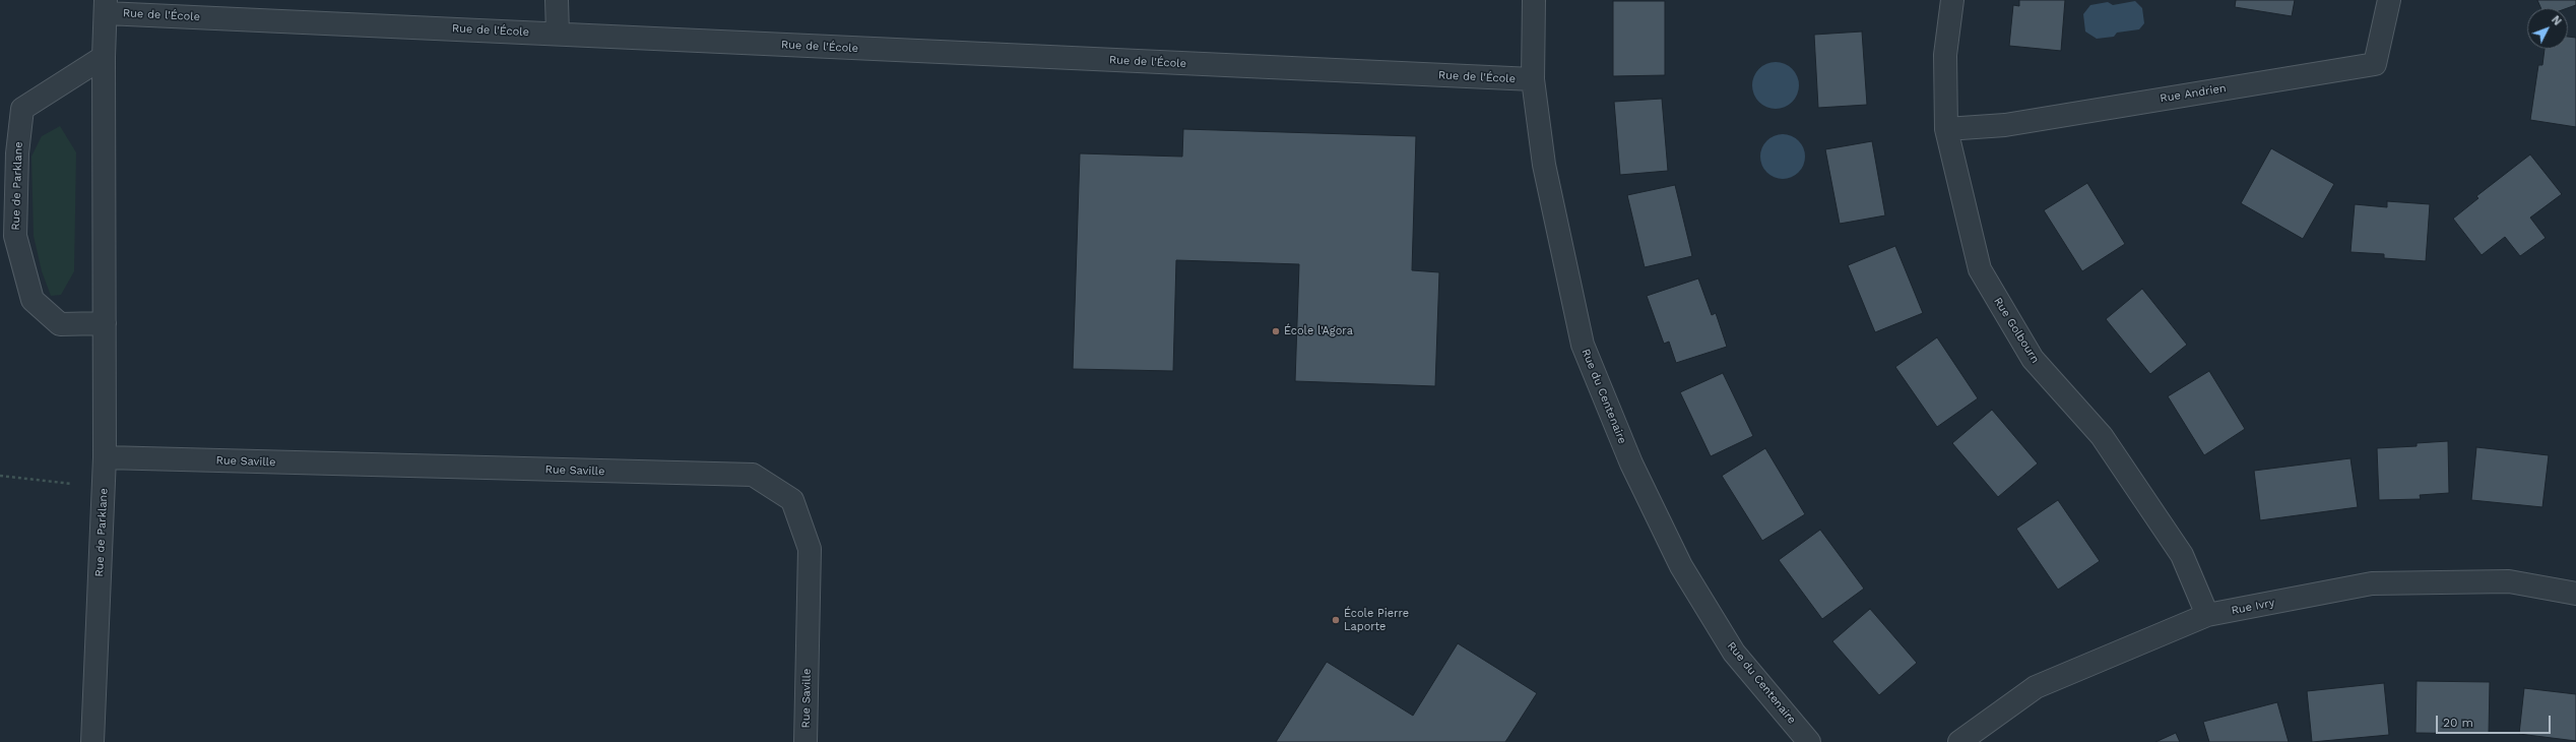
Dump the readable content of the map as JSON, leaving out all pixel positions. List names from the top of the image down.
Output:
{
  "streets": {
    "street": [
      "Rue de l'École",
      "Rue Andrien",
      "Rue de Parklane",
      "Rue Golbourn",
      "Rue du Centenaire",
      "Rue Saville",
      "Rue Ivry"
    ]
  },
  "crossings": [
    ["Rue de l'École", "Rue de Parklane"],
    ["Rue de l'École", "Rue du Centenaire"],
    ["Rue Andrien", "Rue Golbourn"],
    ["Rue de Parklane", "Rue Saville"],
    ["Rue Golbourn", "Rue Ivry"]
  ],
  "places": ["École l'Agora", "École Pierre Laporte"],
  "scale_bar": "20 m",
  "north": "top right"
}
